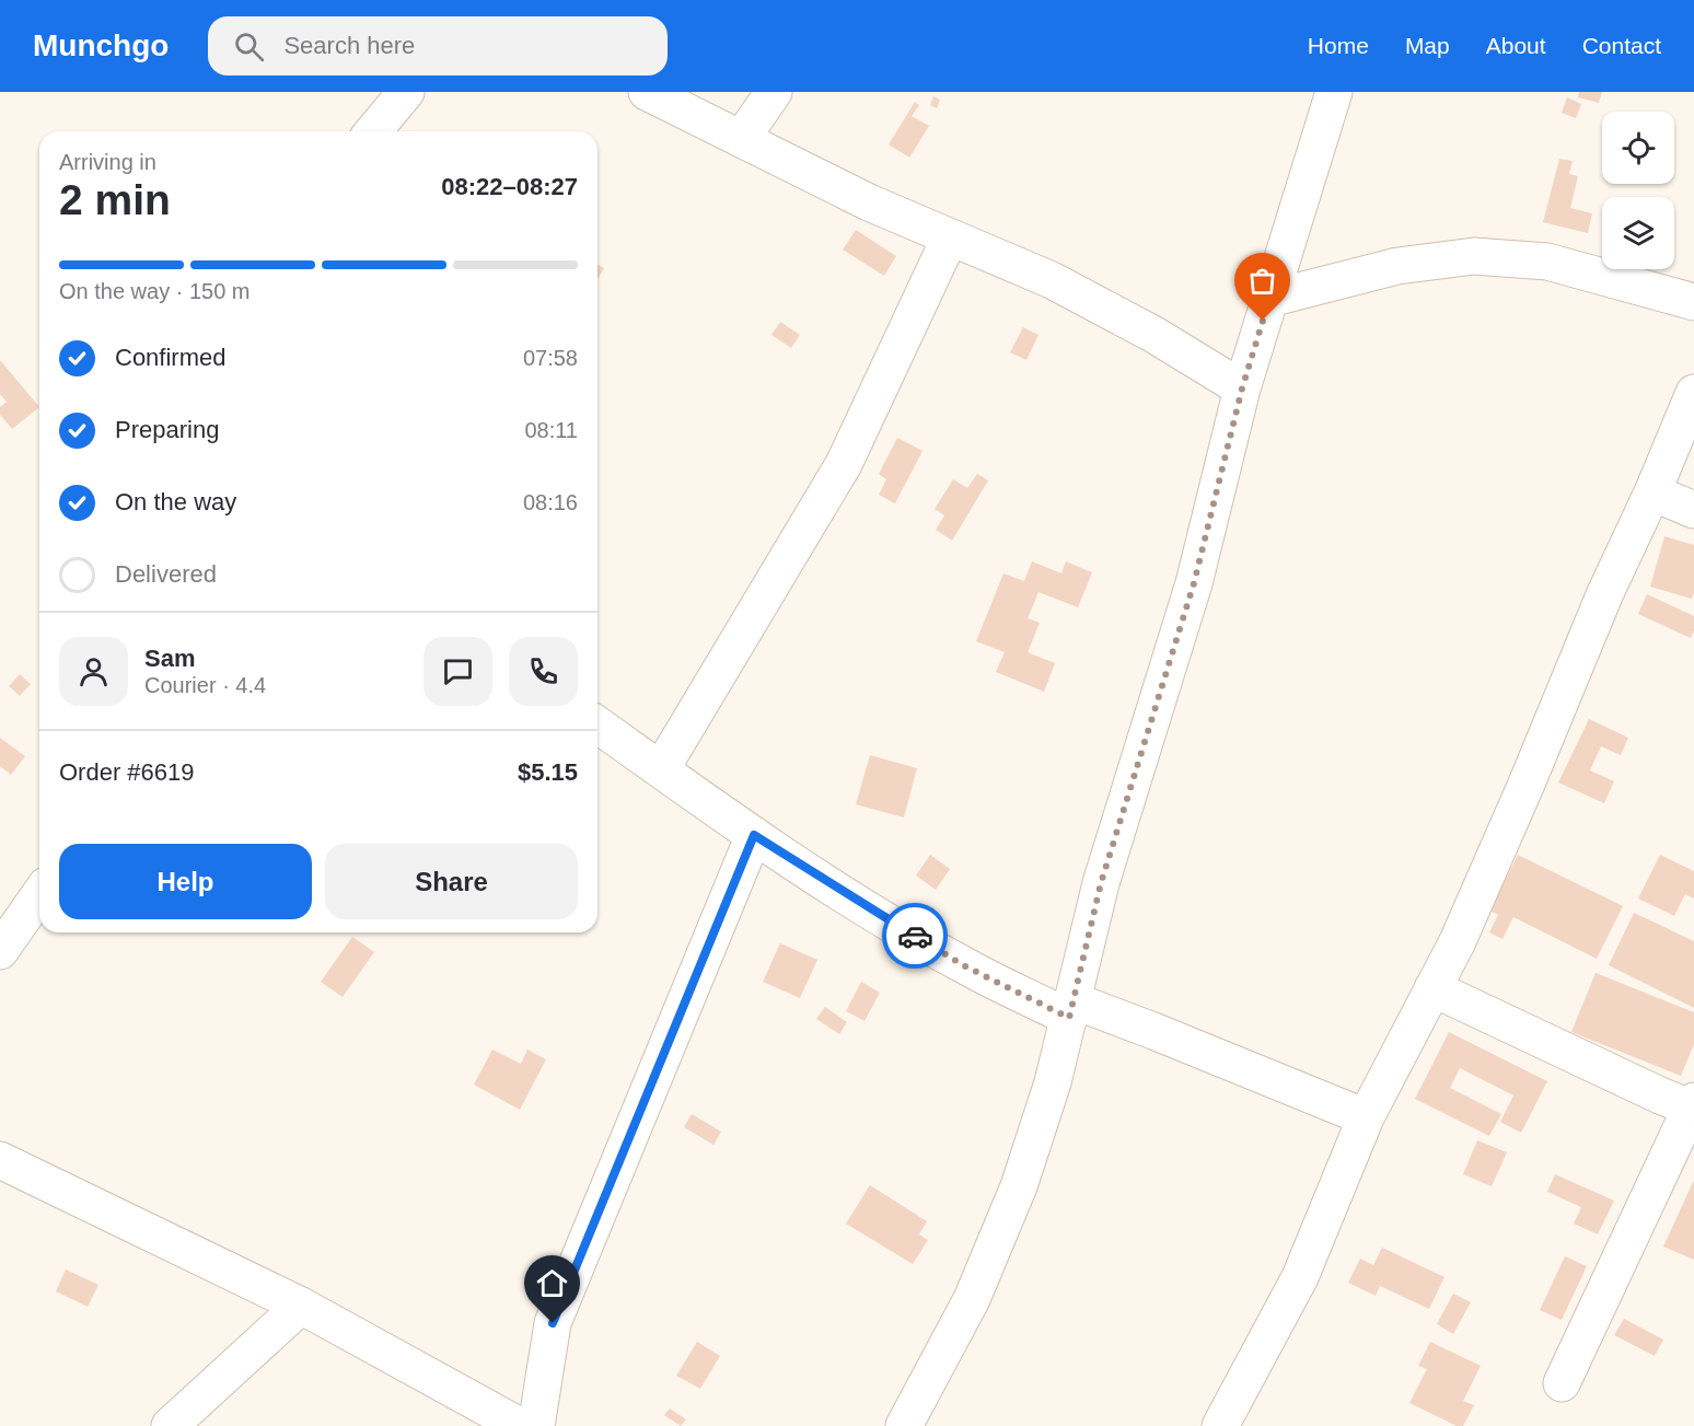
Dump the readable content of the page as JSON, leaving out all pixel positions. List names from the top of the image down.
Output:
{
  "page": {
    "header": "Munchgo",
    "search": "Search here",
    "nav": [
      "Home",
      "Map",
      "About",
      "Contact"
    ],
    "heading": ["2 min", "Arriving in", "08:22–08:27"],
    "panel": [
      "Sam",
      "Courier · 4.4",
      "Order #6619",
      "$5.15"
    ],
    "bar": "On the way · 150 m",
    "list": [
      ["Confirmed", "07:58"],
      ["Preparing", "08:11"],
      ["On the way", "08:16"],
      "Delivered"
    ],
    "buttons": ["Help", "Share"]
  }
}
